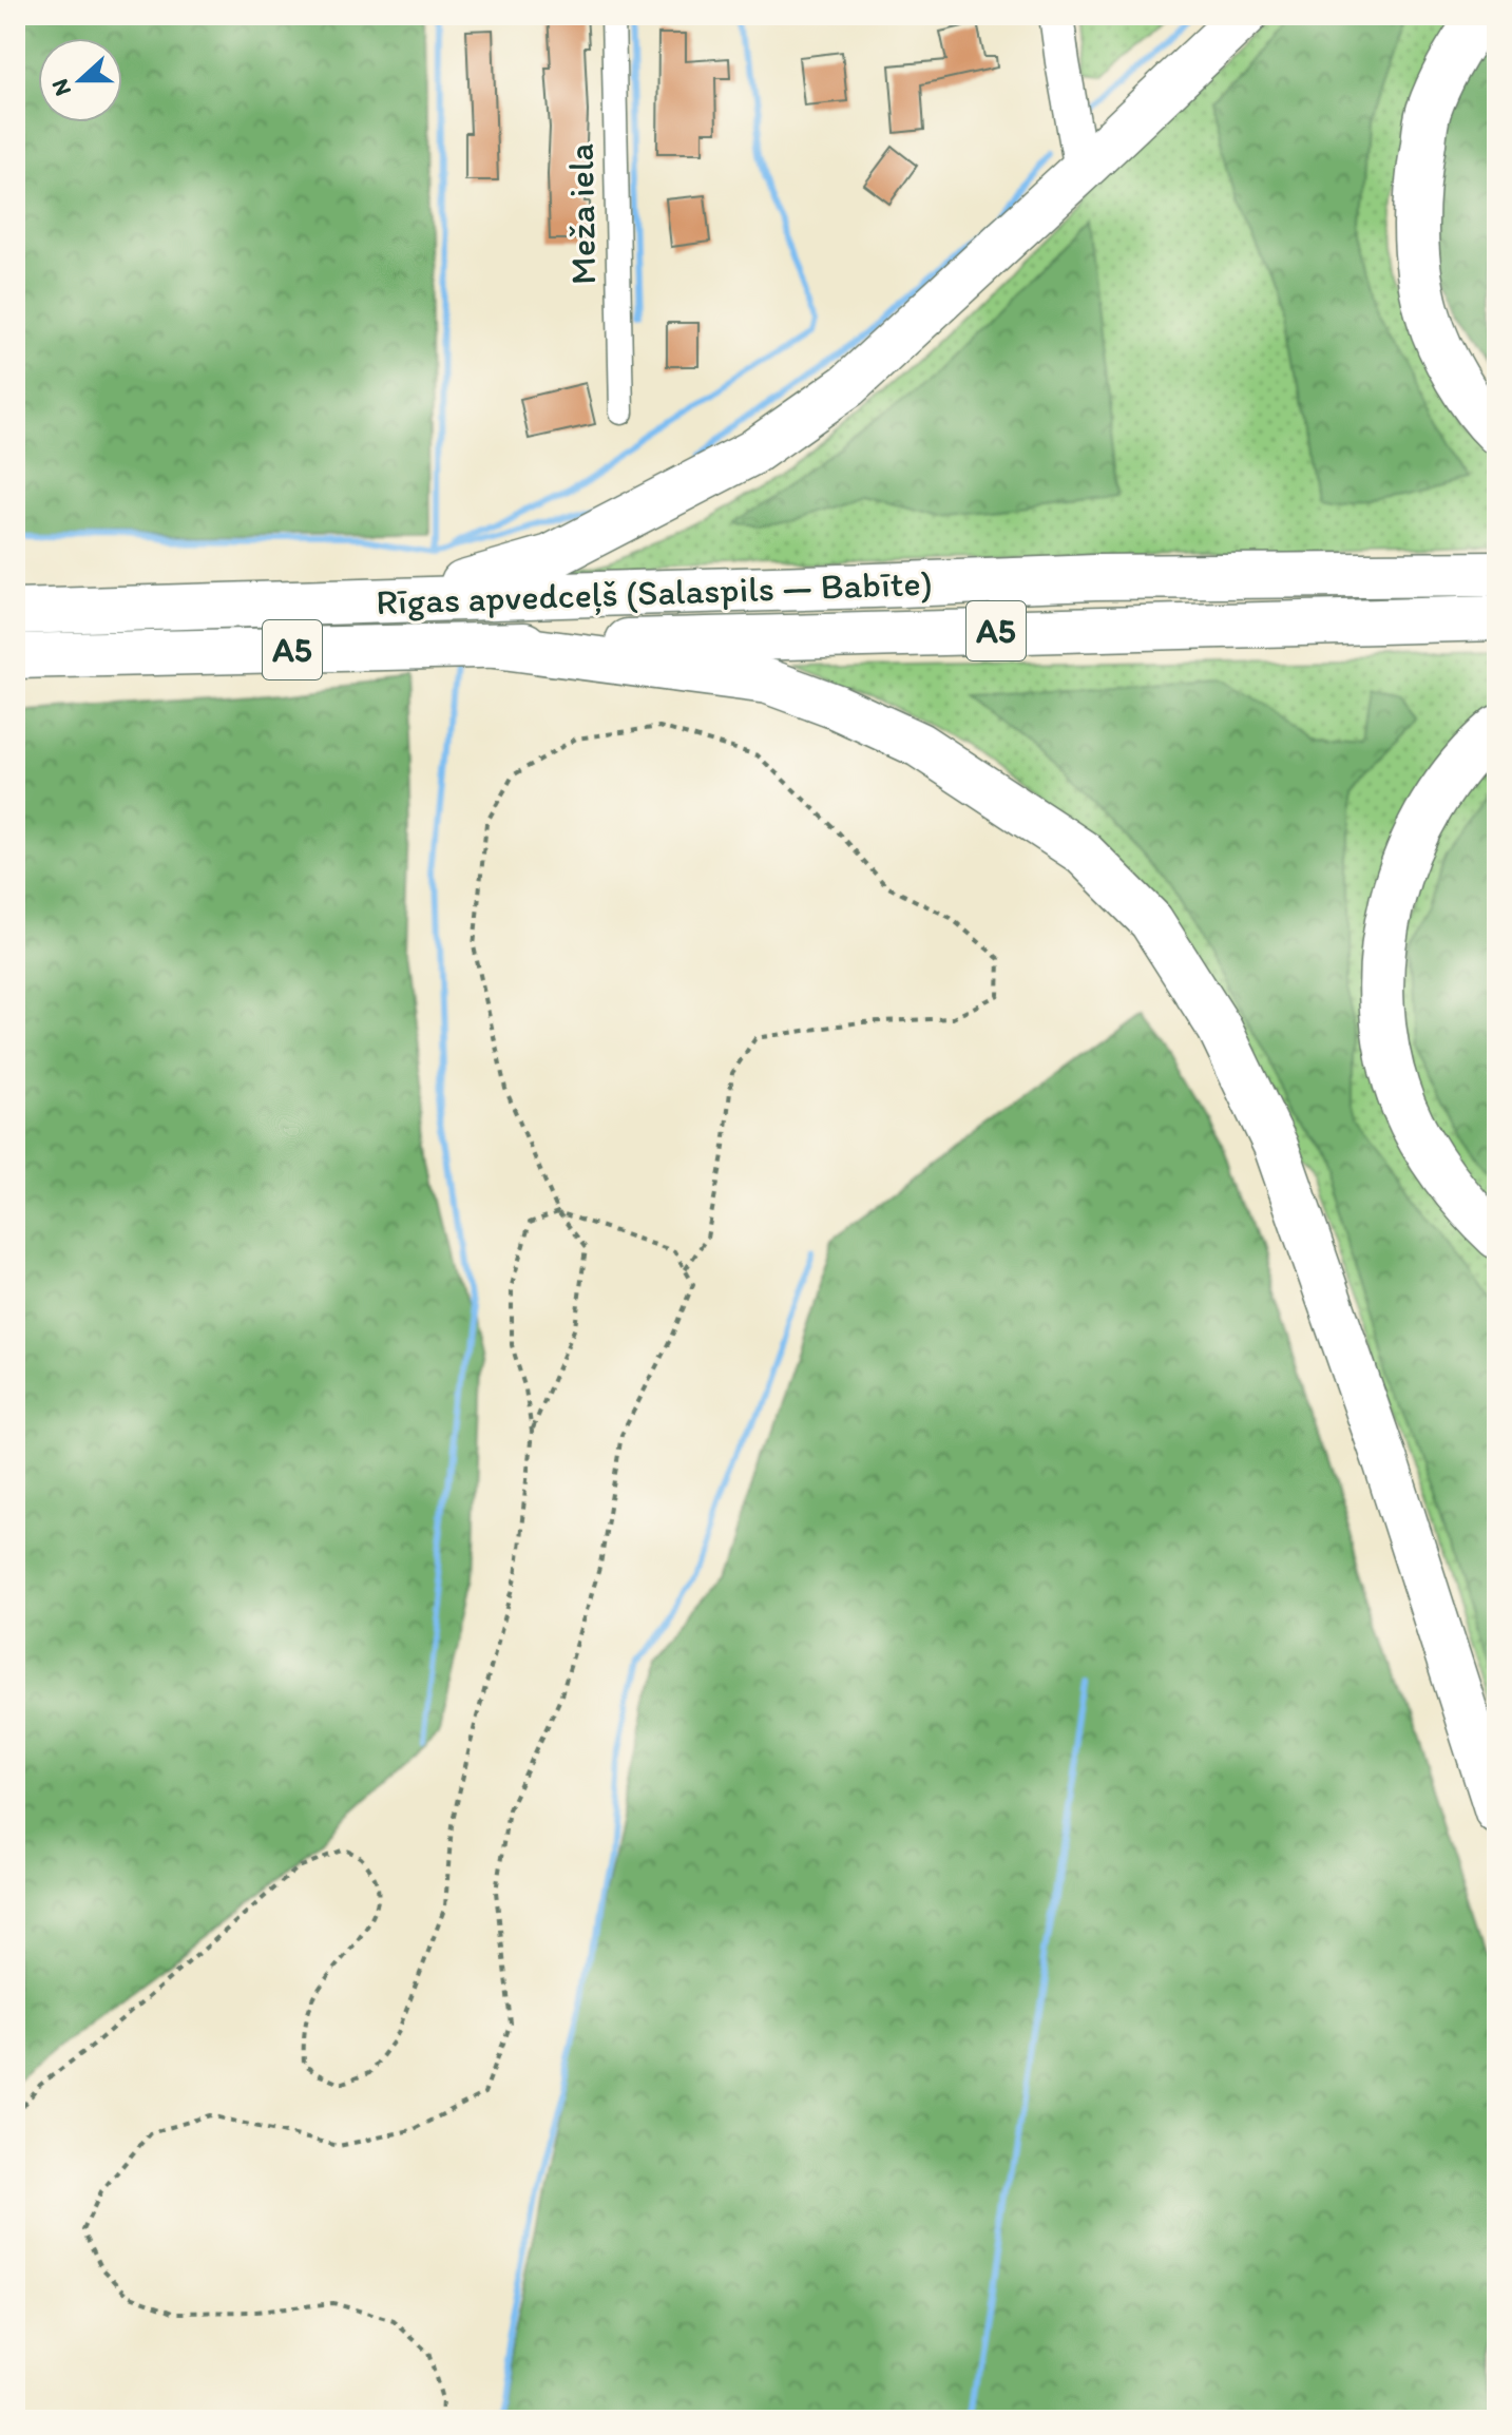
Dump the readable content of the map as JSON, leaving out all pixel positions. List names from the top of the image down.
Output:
{
  "streets": {
    "highway": ["Rīgas apvedceļš (Salaspils — Babīte)", "A5"],
    "street": ["Meža iela"]
  },
  "north": "left"
}
